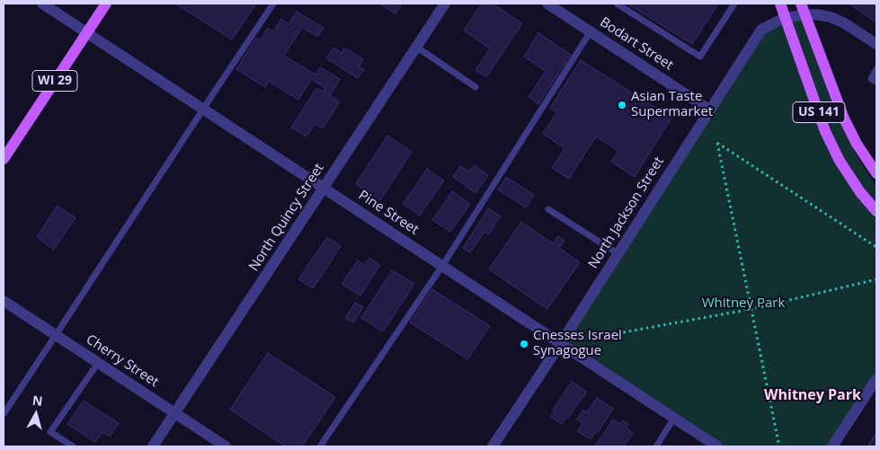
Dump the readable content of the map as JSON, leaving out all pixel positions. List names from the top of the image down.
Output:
{
  "streets": {
    "main road": ["WI 29", "US 141"],
    "street": [
      "Bodart Street",
      "Pine Street",
      "North Jackson Street",
      "North Quincy Street",
      "Cherry Street"
    ]
  },
  "crossings": [
    ["Bodart Street", "North Jackson Street"],
    ["WI 29", "Pine Street"],
    ["US 141", "North Jackson Street"],
    ["Pine Street", "North Jackson Street"],
    ["Pine Street", "North Quincy Street"],
    ["North Quincy Street", "Cherry Street"]
  ],
  "districts": ["Whitney Park"],
  "parks": ["Whitney Park"],
  "places": ["Asian Taste Supermarket", "Cnesses Israel Synagogue"],
  "north": "top"
}
